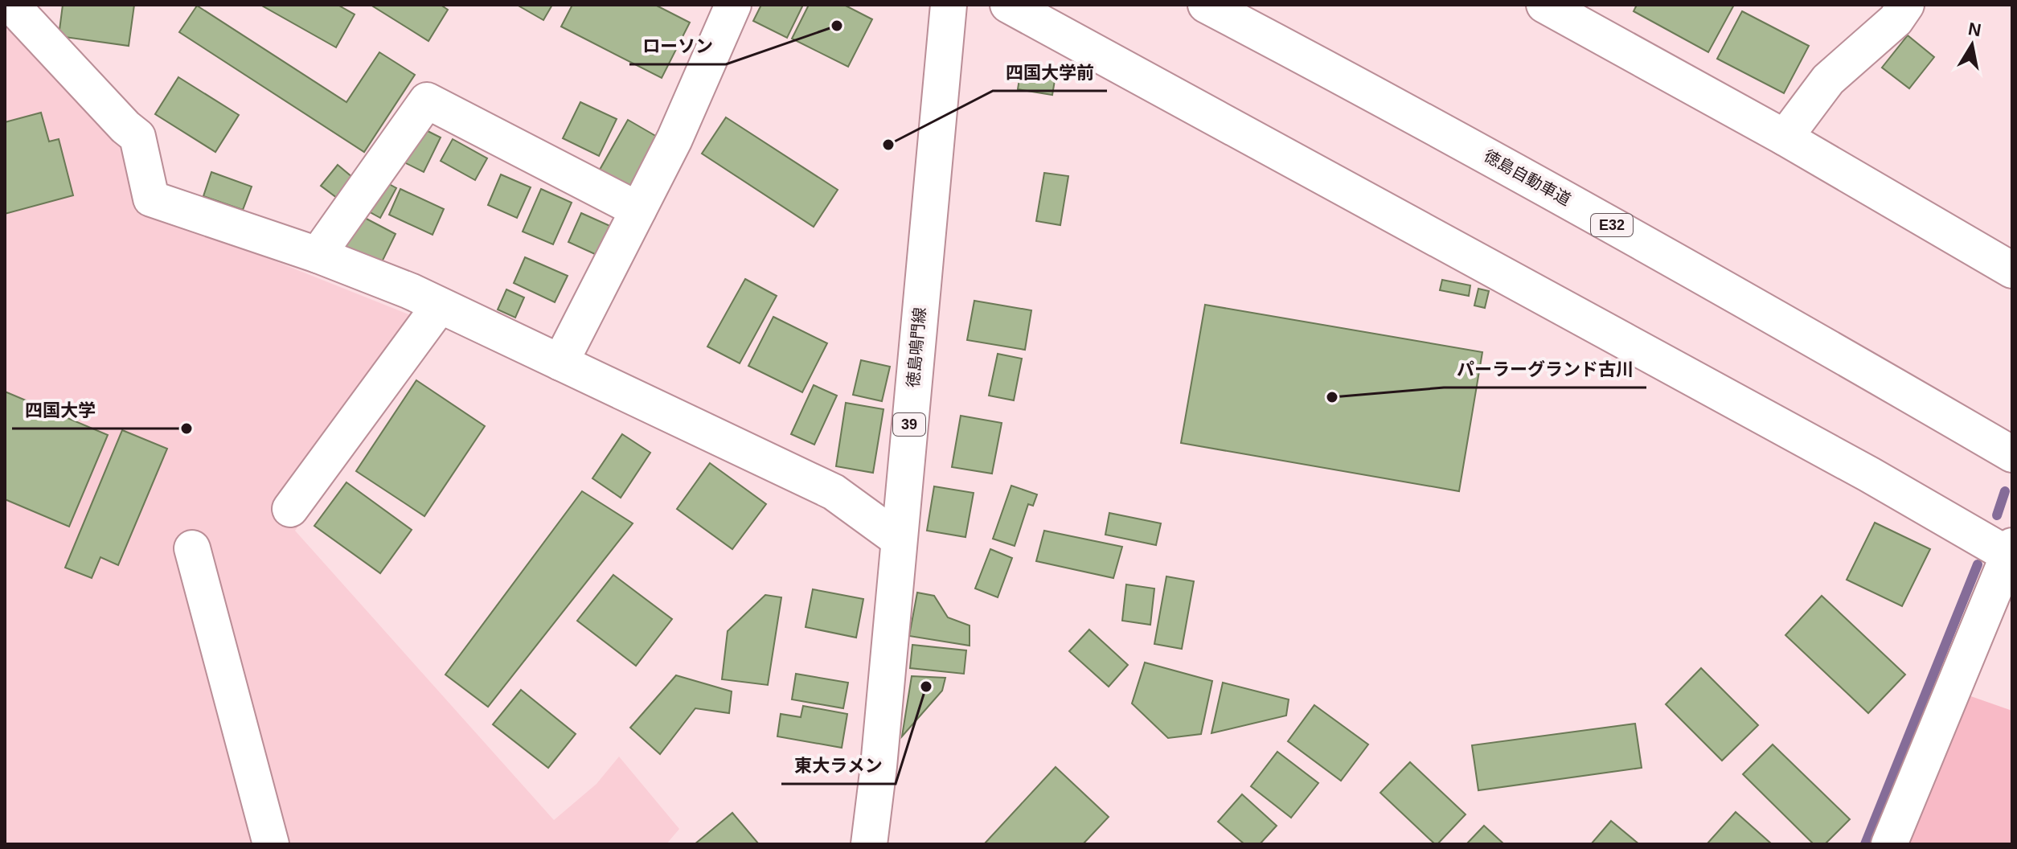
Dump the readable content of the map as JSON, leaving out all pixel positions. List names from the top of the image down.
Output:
{
  "streets": {
    "main road": [
      "徳島自動車道",
      "E32",
      "徳島鳴門線",
      "39"
    ]
  },
  "places": [
    "ローソン",
    "四国大学前",
    "パーラーグランド古川",
    "四国大学",
    "東大ラメン"
  ],
  "north": "top"
}
